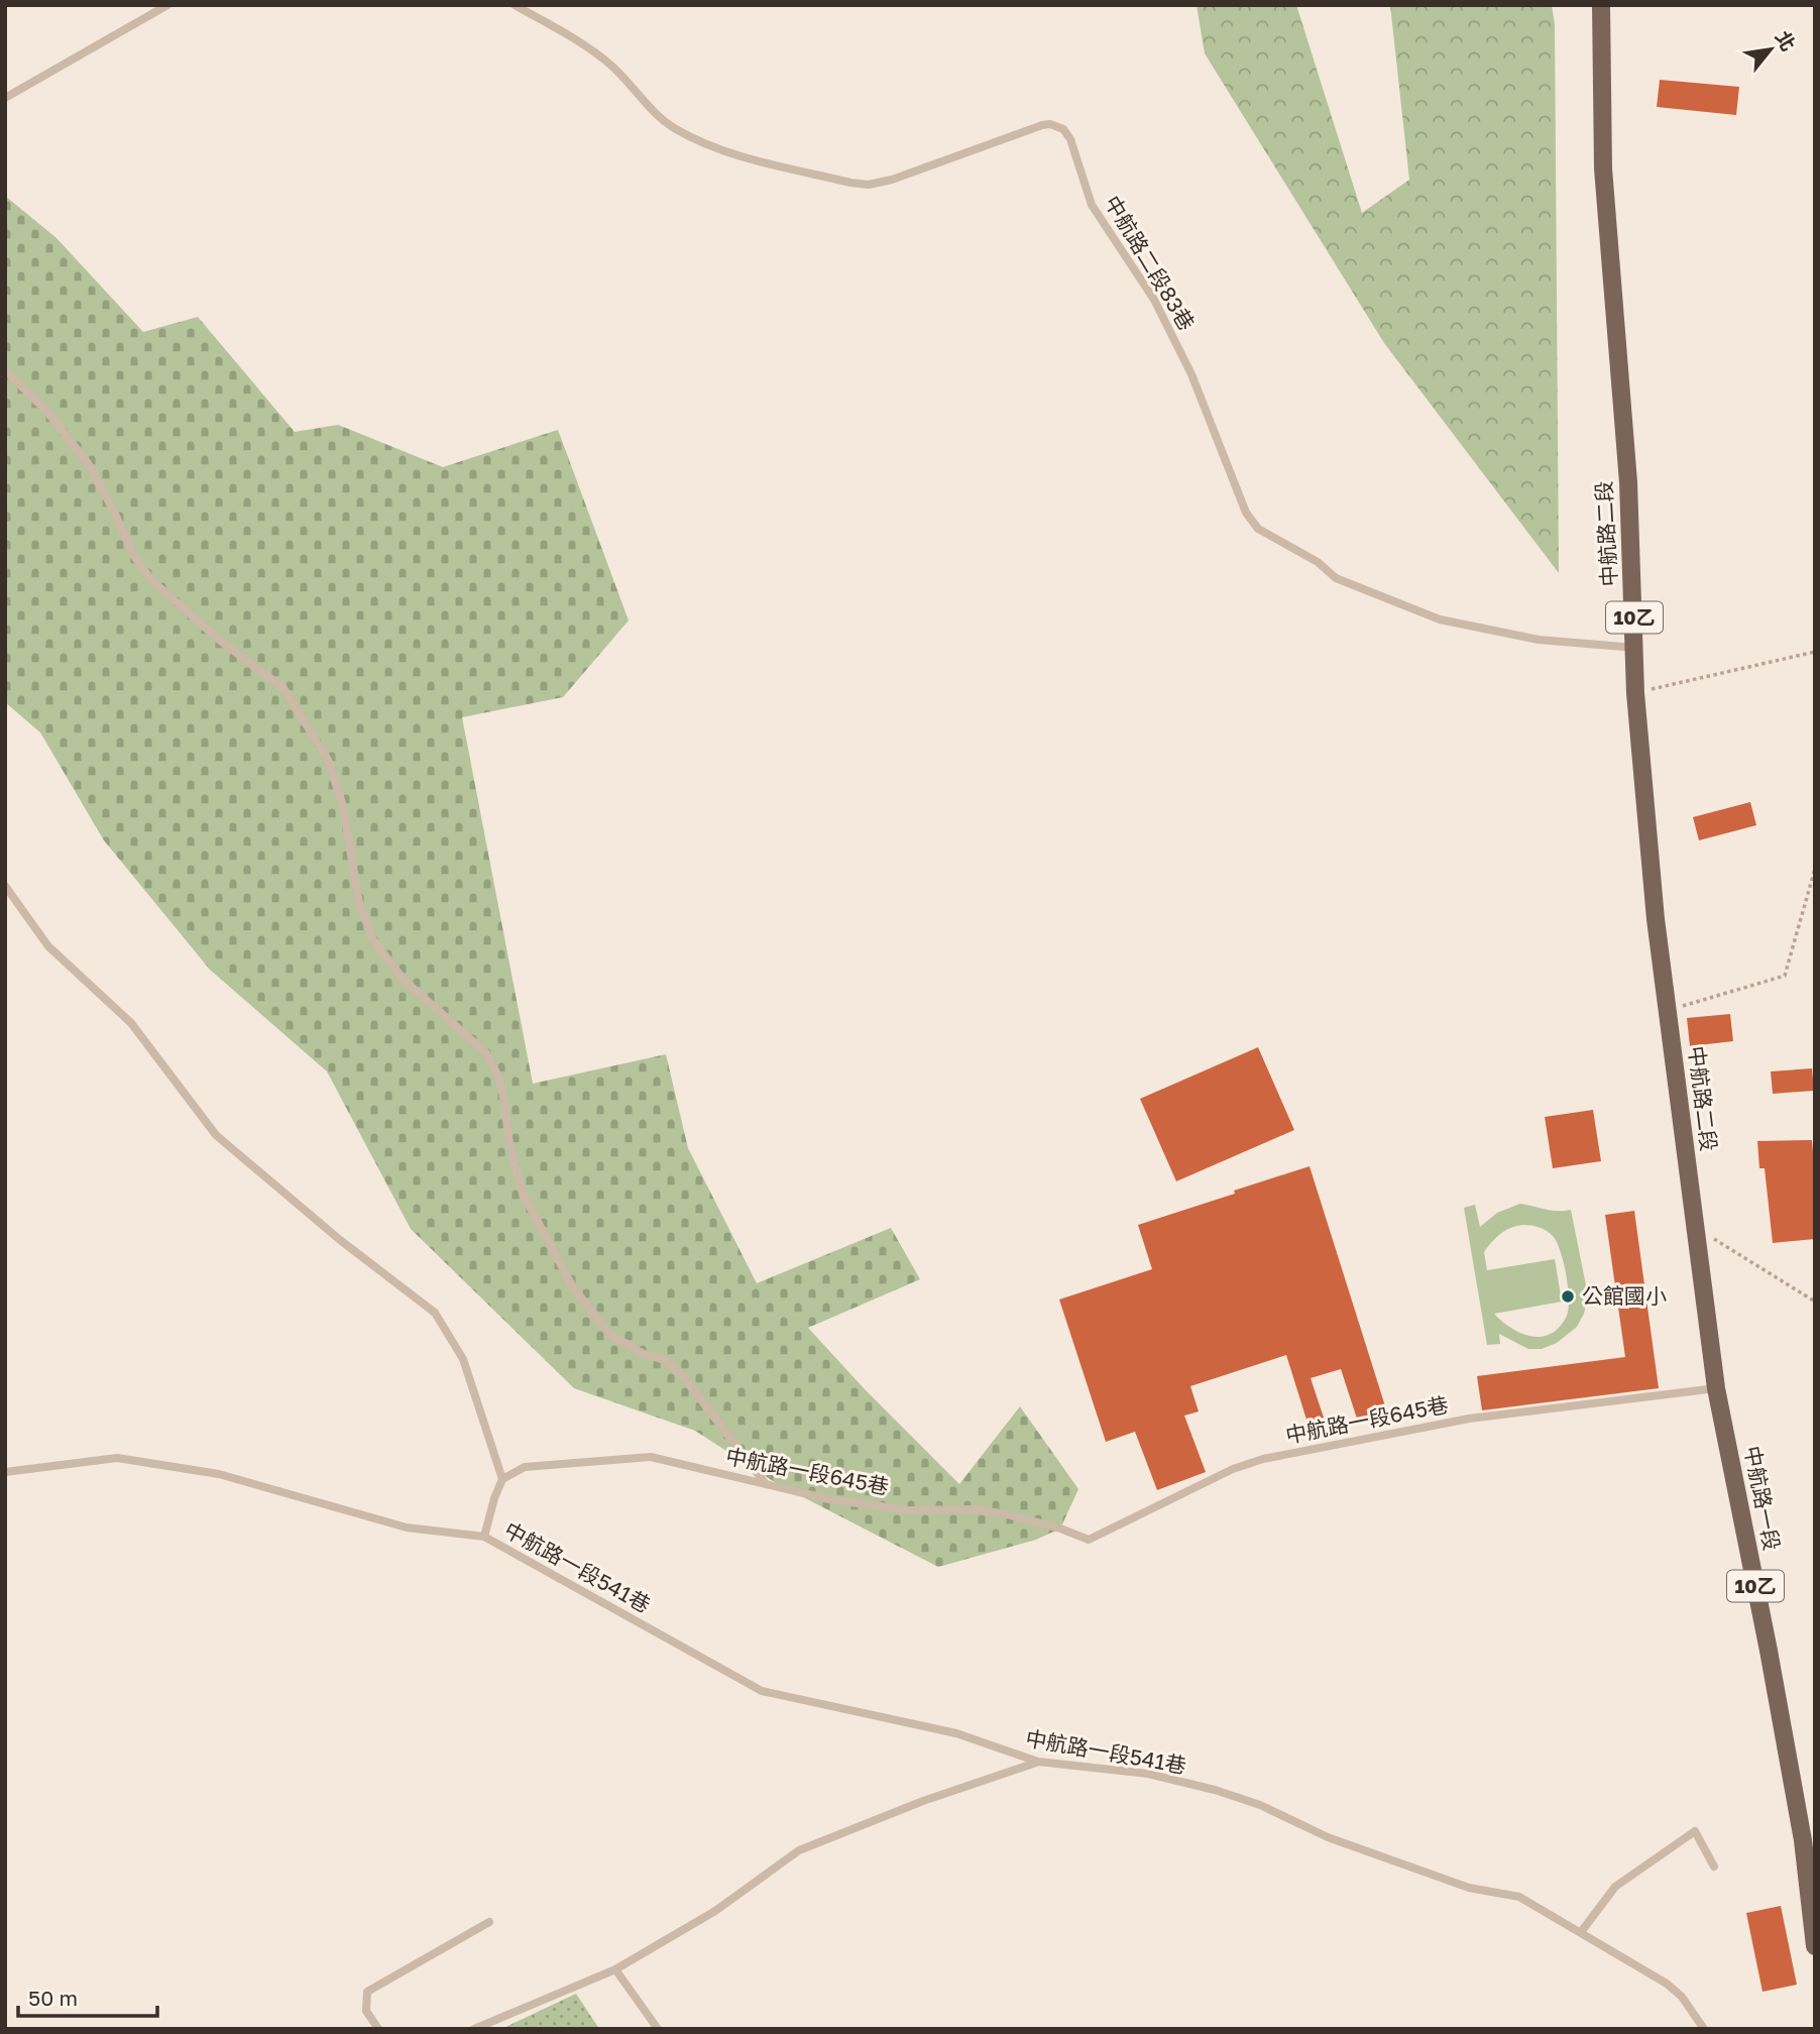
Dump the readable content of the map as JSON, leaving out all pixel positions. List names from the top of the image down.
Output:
{
  "streets": {
    "main road": ["中航路二段", "10乙", "中航路一段"],
    "lane": ["中航路二段83巷", "中航路一段645巷", "中航路一段541巷"]
  },
  "crossings": [
    ["中航路二段83巷", "中航路二段"],
    ["中航路二段", "中航路一段"],
    ["中航路一段645巷", "中航路一段"]
  ],
  "places": ["公館國小"],
  "scale_bar": "50 m",
  "north": "top right"
}
